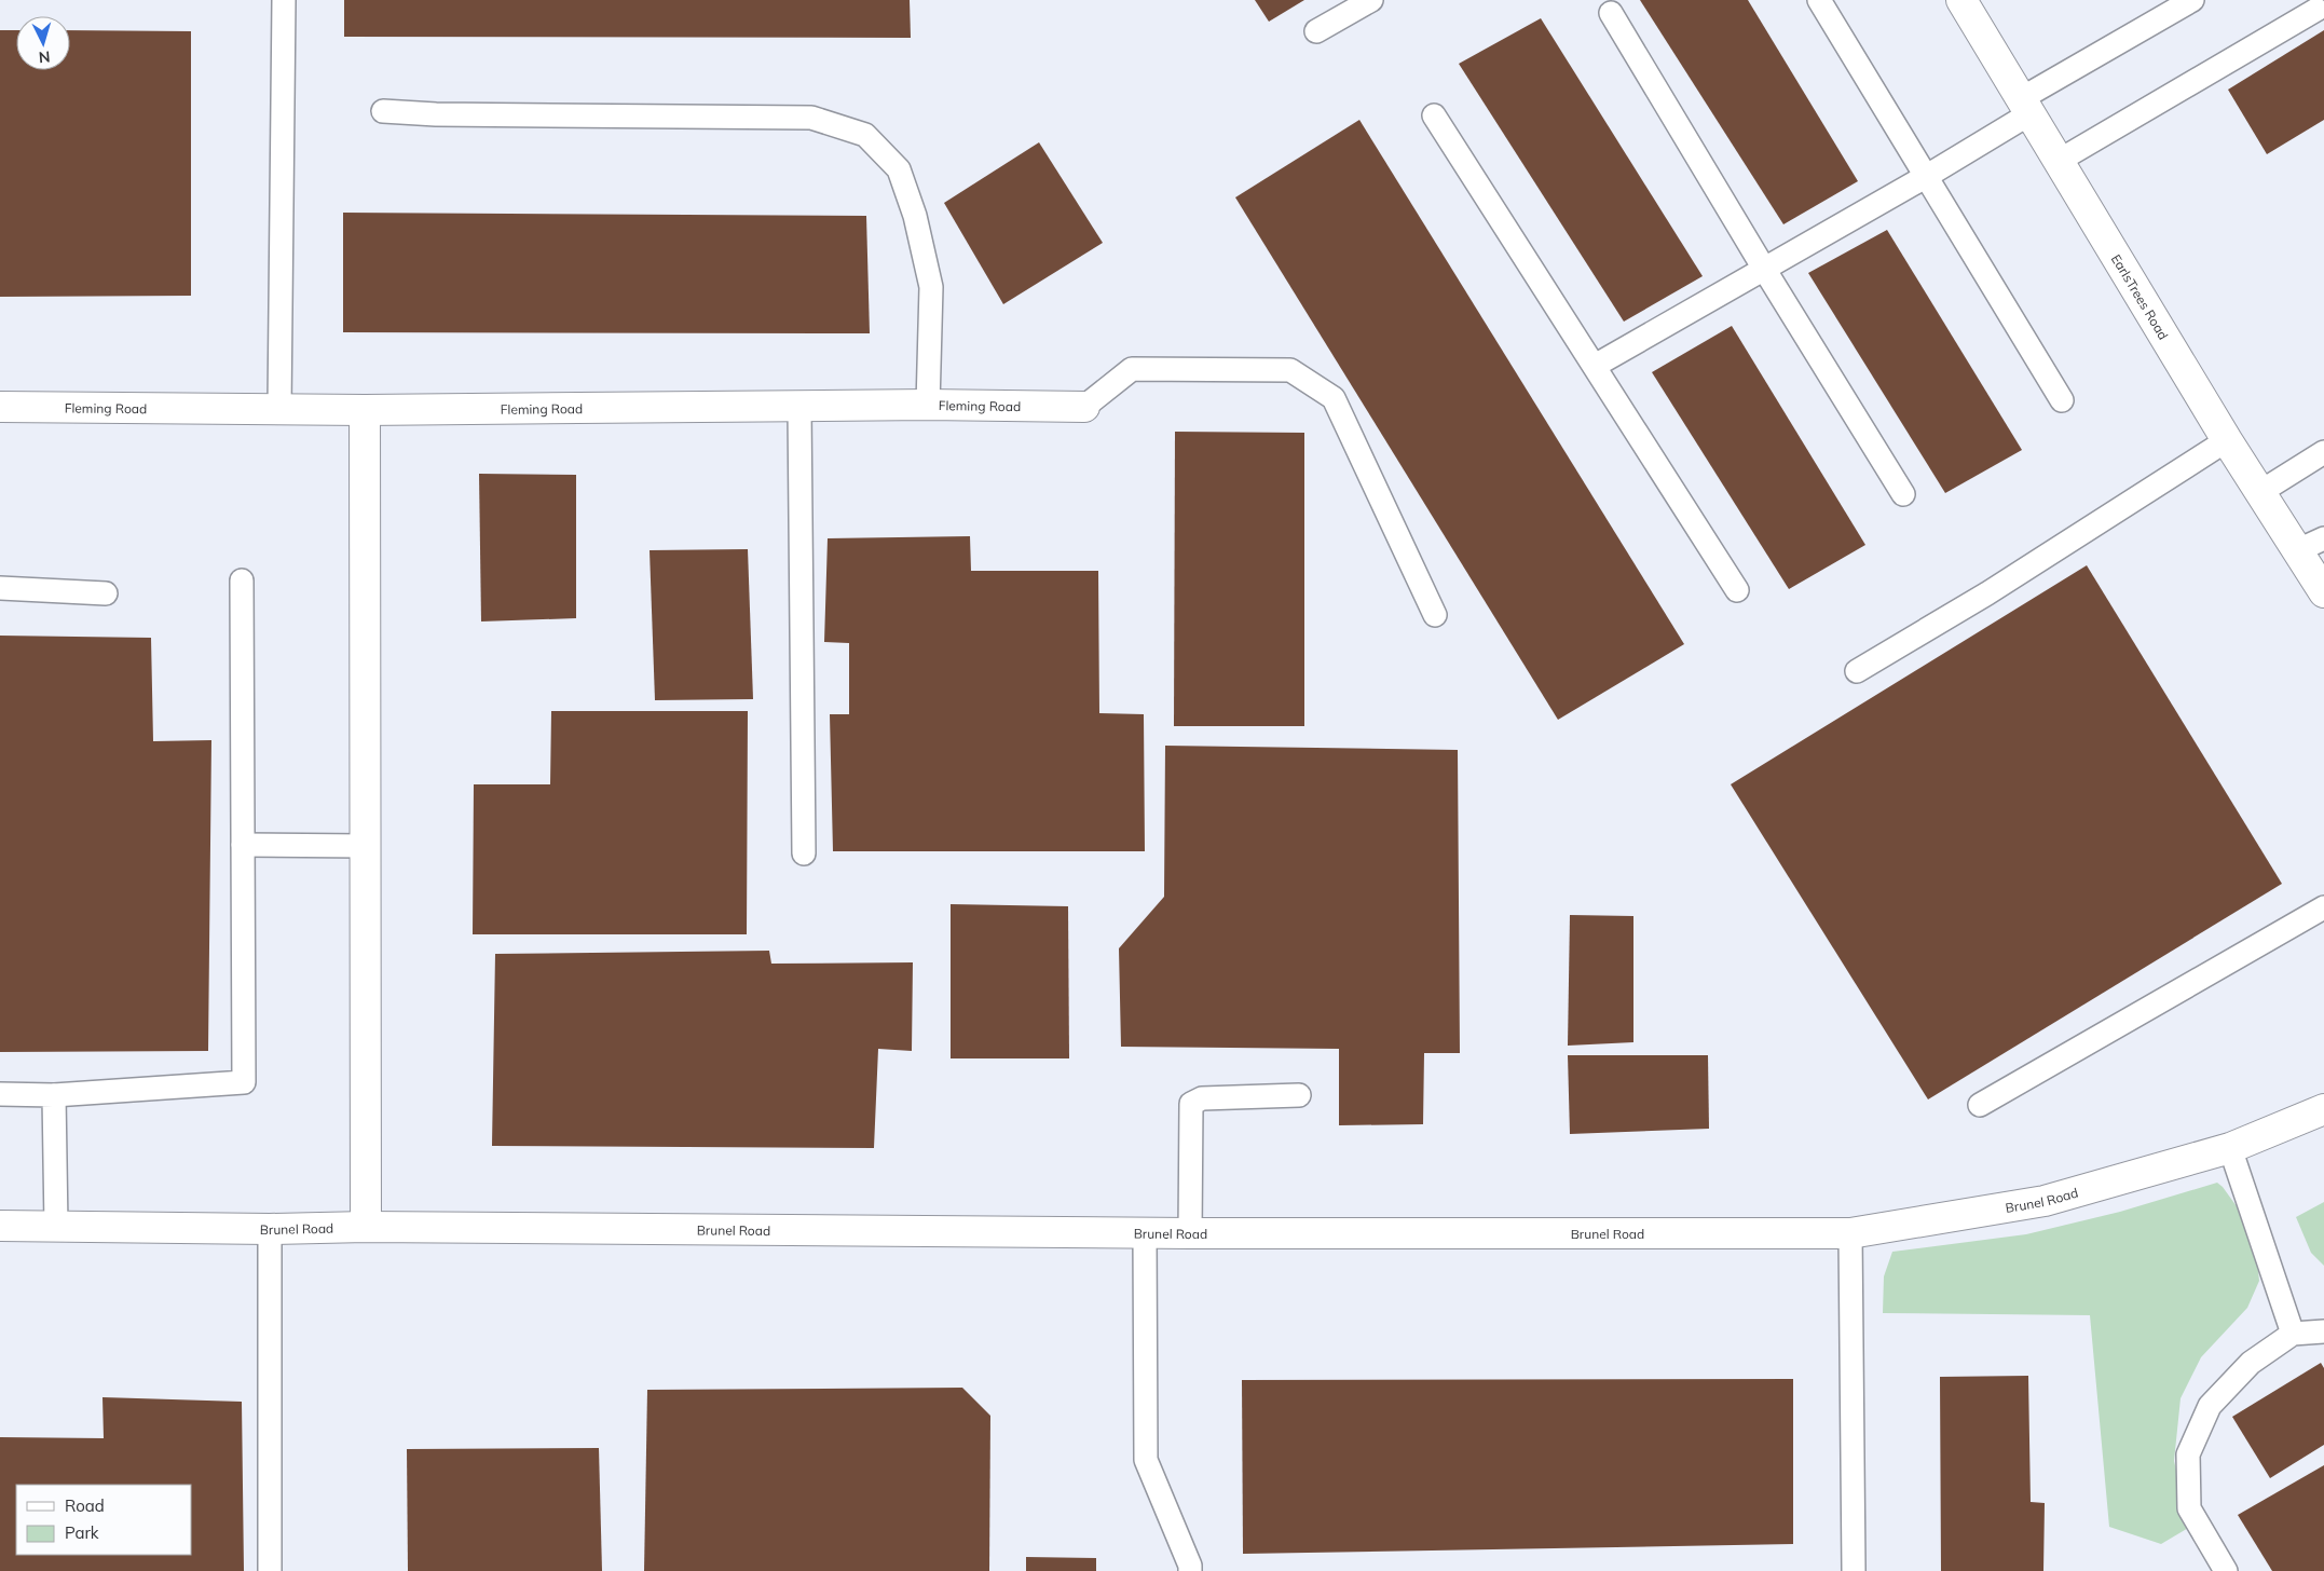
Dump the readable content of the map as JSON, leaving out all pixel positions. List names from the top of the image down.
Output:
{
  "streets": {
    "street": ["EarlsTrees Road", "Fleming Road", "Brunel Road"]
  },
  "legend": ["Road", "Park"],
  "north": "bottom"
}
